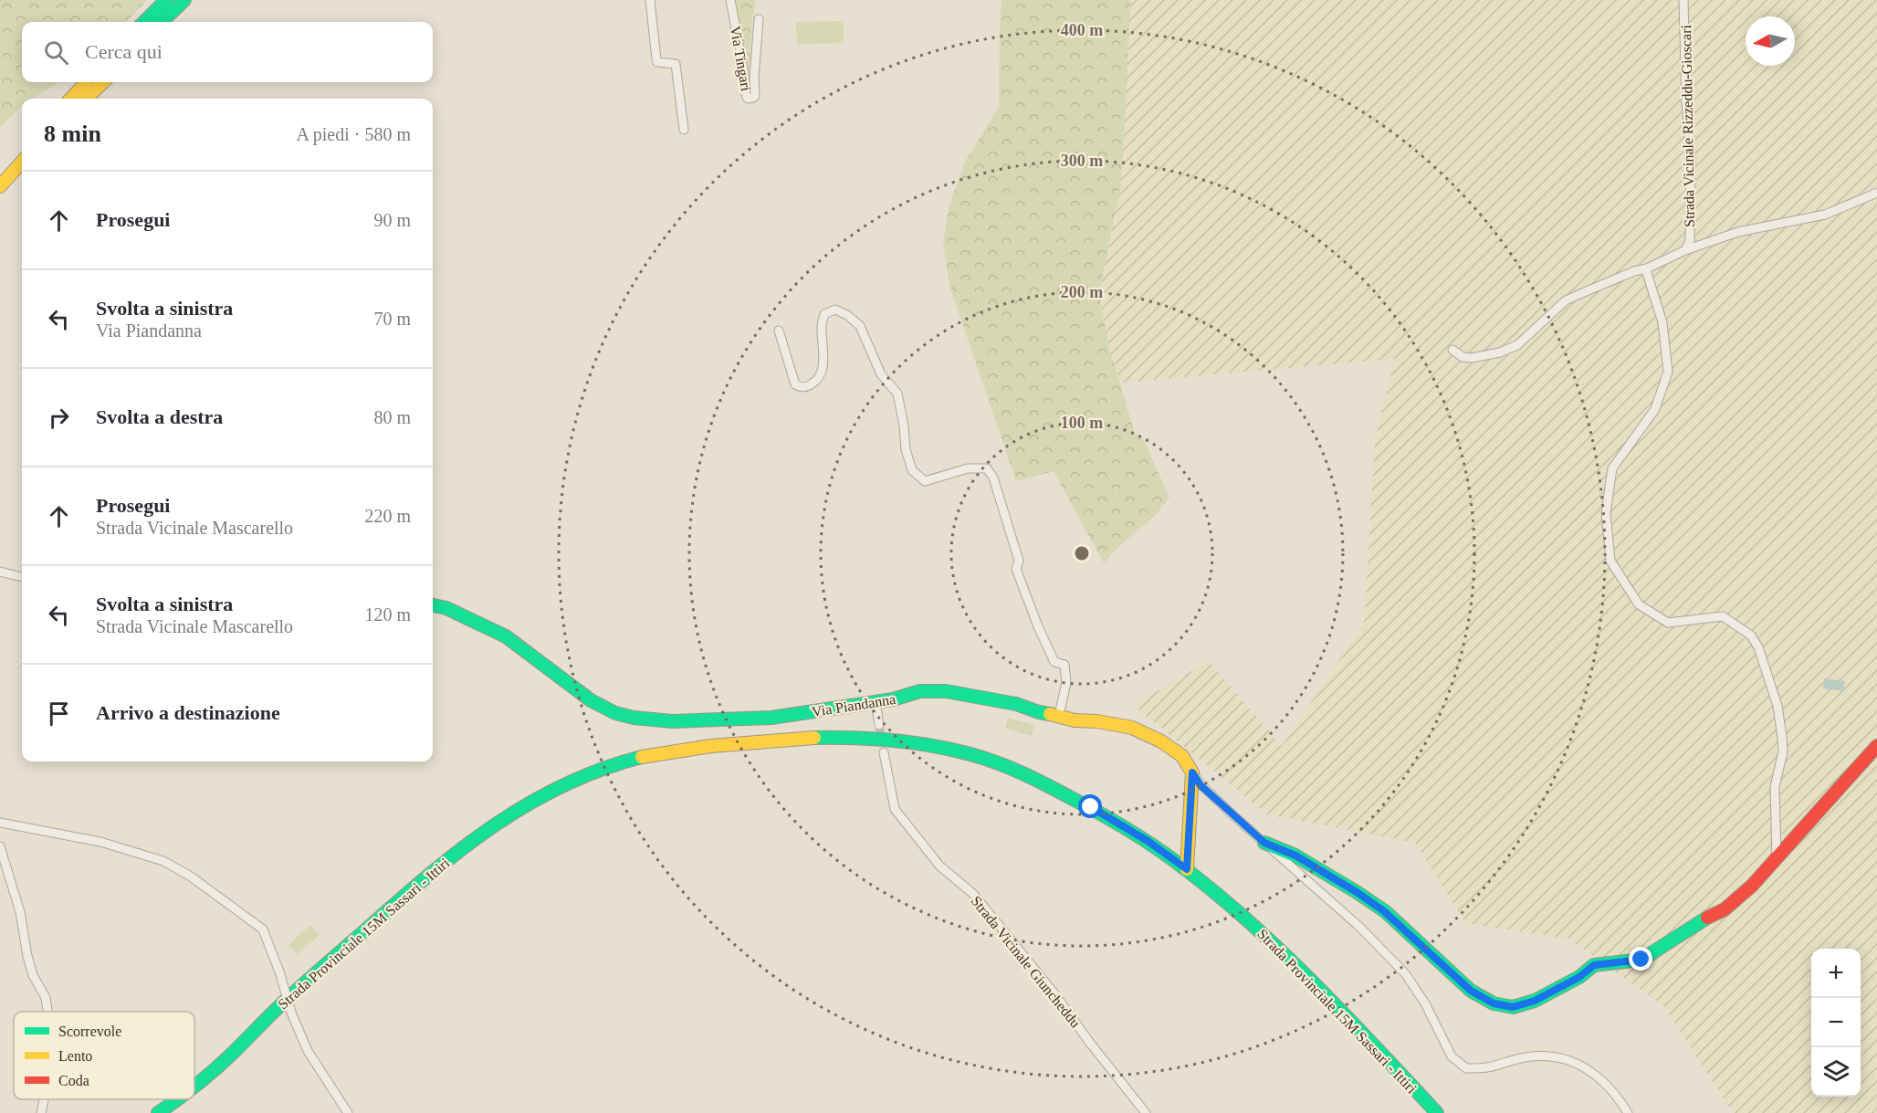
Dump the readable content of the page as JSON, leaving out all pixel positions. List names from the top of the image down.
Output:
{
  "streets": {
    "main road": ["Via Piandanna", "Strada Provinciale 15M Sassari - Ittiri"],
    "street": ["Via Tingari", "Strada Vicinale Rizzeddu-Gioscari", "Strada Vicinale Giuncheddu"]
  },
  "legend": ["Scorrevole", "Lento", "Coda"],
  "north": "left",
  "page": {
    "search": "Cerca qui",
    "heading": ["8 min", "A piedi · 580 m"],
    "list": [
      ["Prosegui", "90 m"],
      ["Svolta a sinistra", "Via Piandanna", "70 m"],
      ["Svolta a destra", "80 m"],
      ["Prosegui", "Strada Vicinale Mascarello", "220 m"],
      ["Svolta a sinistra", "Strada Vicinale Mascarello", "120 m"],
      "Arrivo a destinazione"
    ],
    "map_buttons": ["+", "−"]
  },
  "rings": [
    "400 m",
    "300 m",
    "200 m",
    "100 m"
  ]
}
